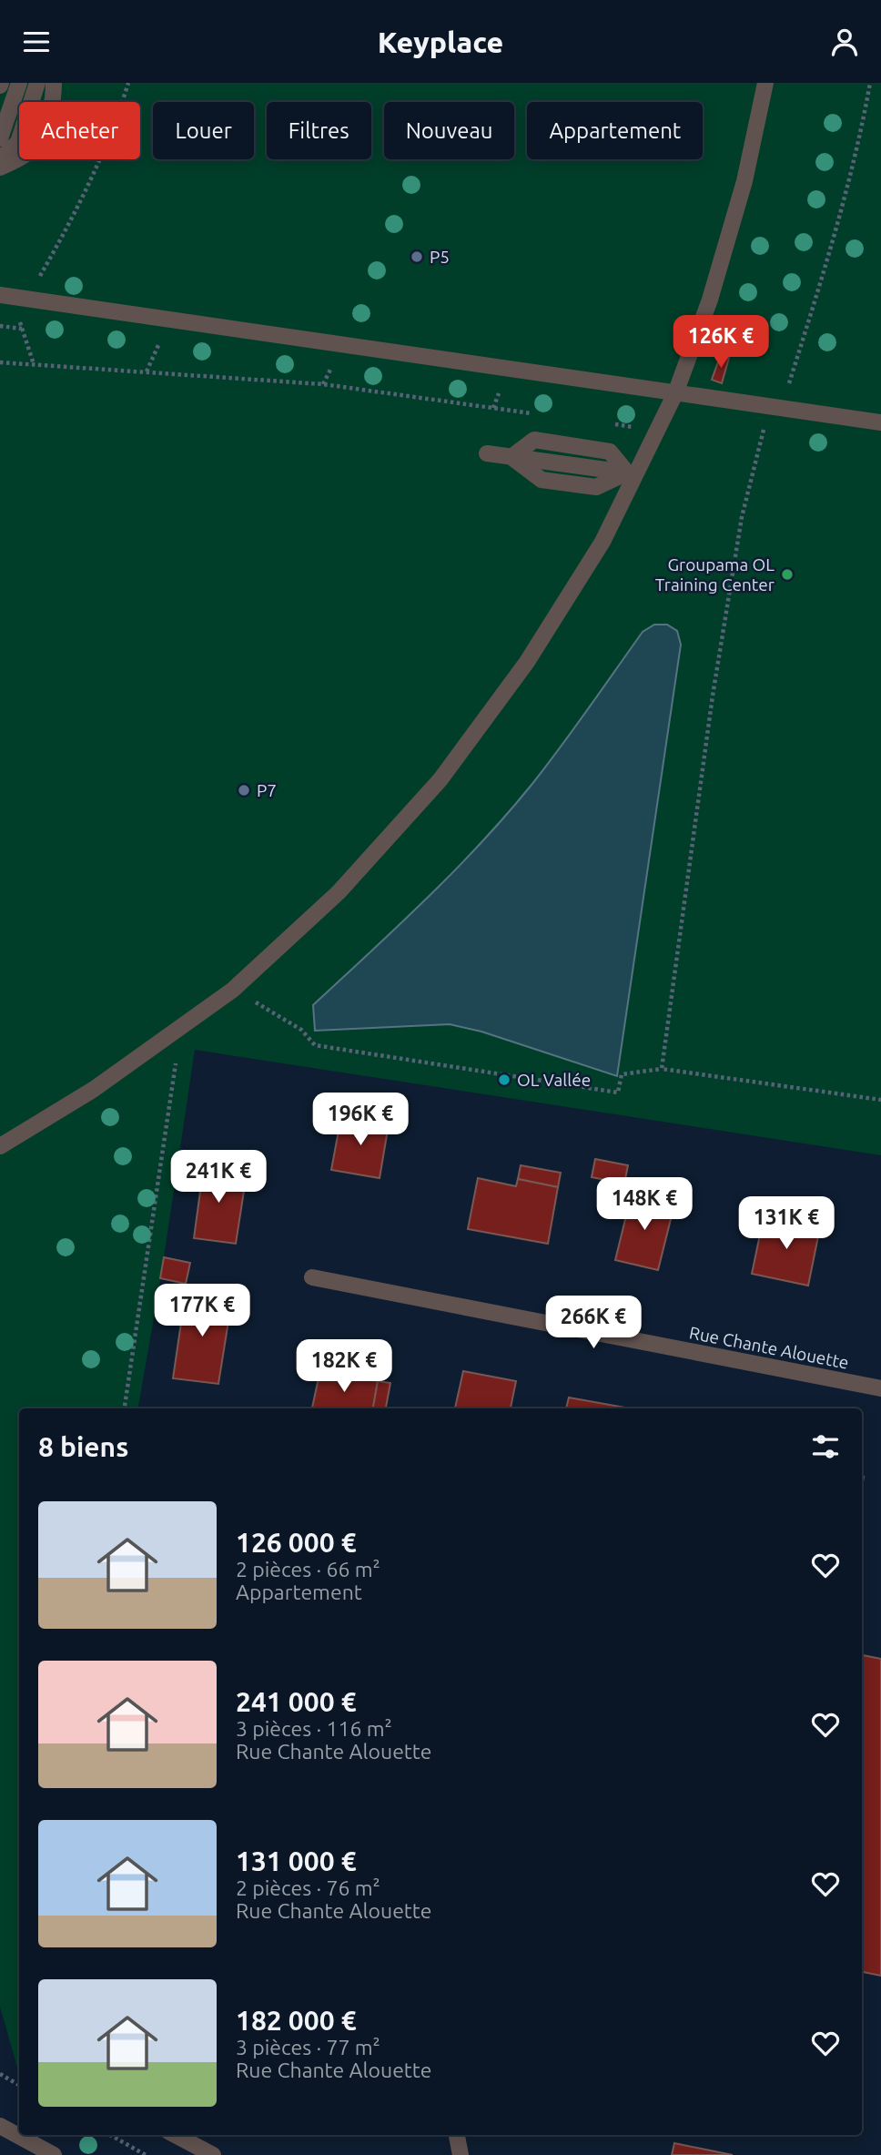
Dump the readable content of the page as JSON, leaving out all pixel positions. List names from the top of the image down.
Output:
{
  "streets": {
    "street": ["Rue Chante Alouette"]
  },
  "places": [
    "P5",
    "Groupama OL Training Center",
    "P7",
    "OL Vallée"
  ],
  "page": {
    "header": "Keyplace",
    "chip": [
      "Acheter",
      "Louer",
      "Filtres",
      "Nouveau",
      "Appartement"
    ],
    "price": [
      "126K €",
      "196K €",
      "241K €",
      "148K €",
      "131K €",
      "177K €",
      "266K €",
      "182K €"
    ],
    "heading": "8 biens",
    "list": [
      {
        "name": "126 000 €",
        "note": "2 pièces · 66 m² · Appartement"
      },
      {
        "name": "241 000 €",
        "note": "3 pièces · 116 m² · Rue Chante Alouette"
      },
      {
        "name": "131 000 €",
        "note": "2 pièces · 76 m² · Rue Chante Alouette"
      },
      {
        "name": "182 000 €",
        "note": "3 pièces · 77 m² · Rue Chante Alouette"
      }
    ]
  }
}
